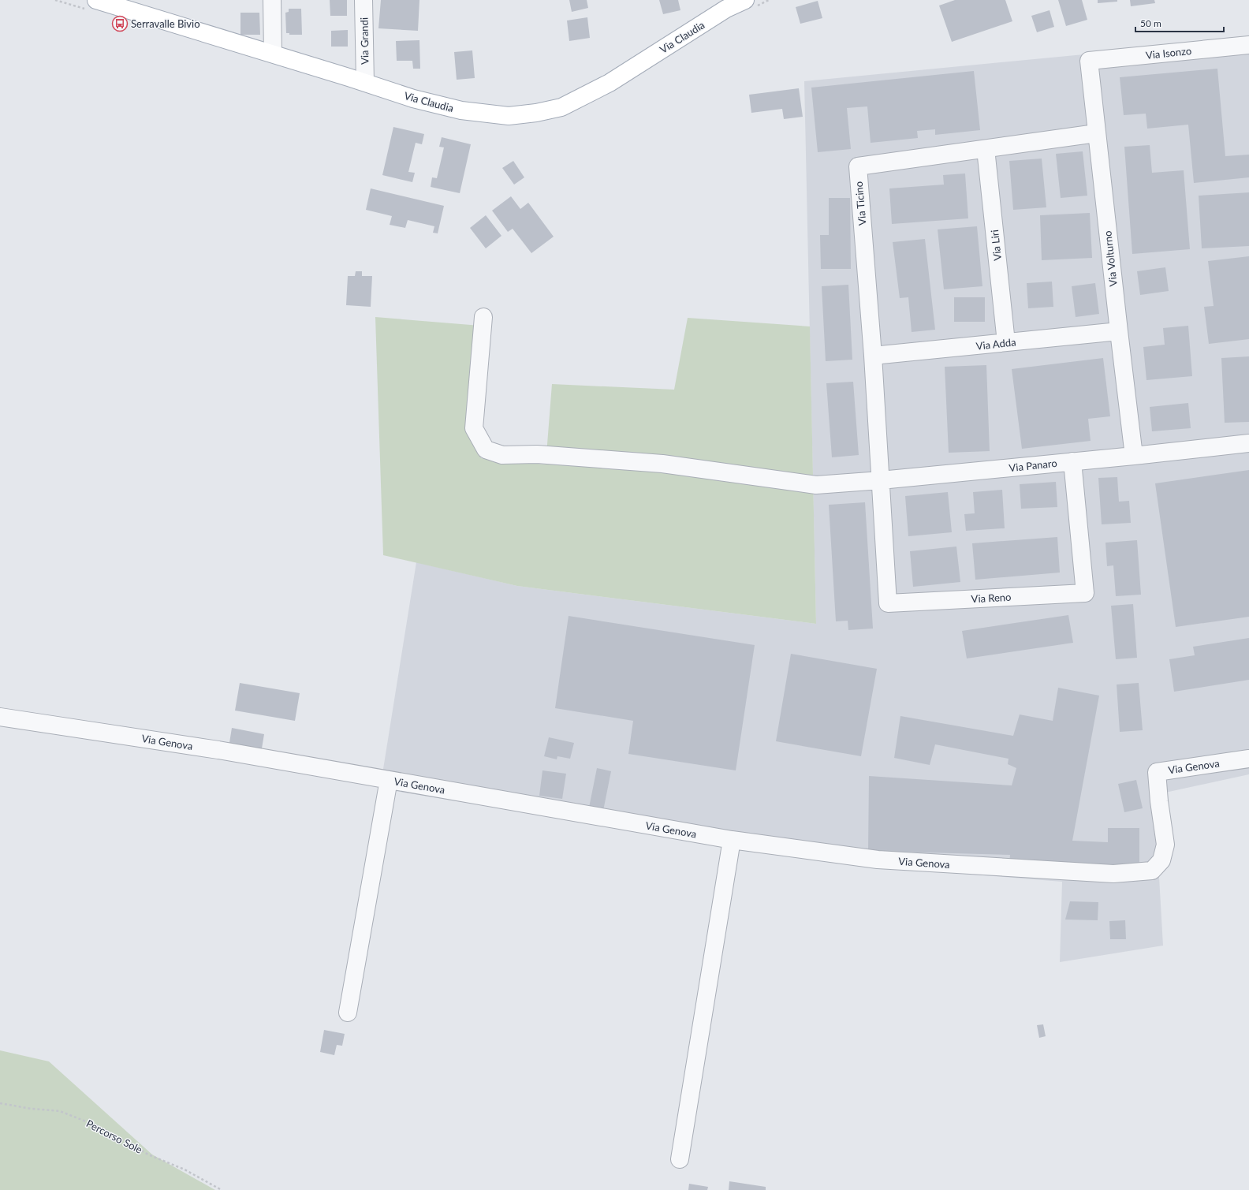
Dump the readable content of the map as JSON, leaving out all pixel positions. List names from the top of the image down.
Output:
{
  "streets": {
    "main road": ["Via Claudia"],
    "street": [
      "Via Grandi",
      "Via Isonzo",
      "Via Ticino",
      "Via Liri",
      "Via Volturno",
      "Via Adda",
      "Via Panaro",
      "Via Reno",
      "Via Genova"
    ],
    "path": ["Percorso Sole"]
  },
  "crossings": [
    ["Via Claudia", "Via Grandi"],
    ["Via Isonzo", "Via Volturno"],
    ["Via Ticino", "Via Liri"],
    ["Via Ticino", "Via Volturno"],
    ["Via Ticino", "Via Adda"],
    ["Via Ticino", "Via Panaro"],
    ["Via Ticino", "Via Reno"],
    ["Via Liri", "Via Adda"],
    ["Via Volturno", "Via Adda"],
    ["Via Volturno", "Via Panaro"],
    ["Via Panaro", "Via Reno"]
  ],
  "places": {
    "bus stop": ["Serravalle Bivio"]
  },
  "scale_bar": "50 m"
}
